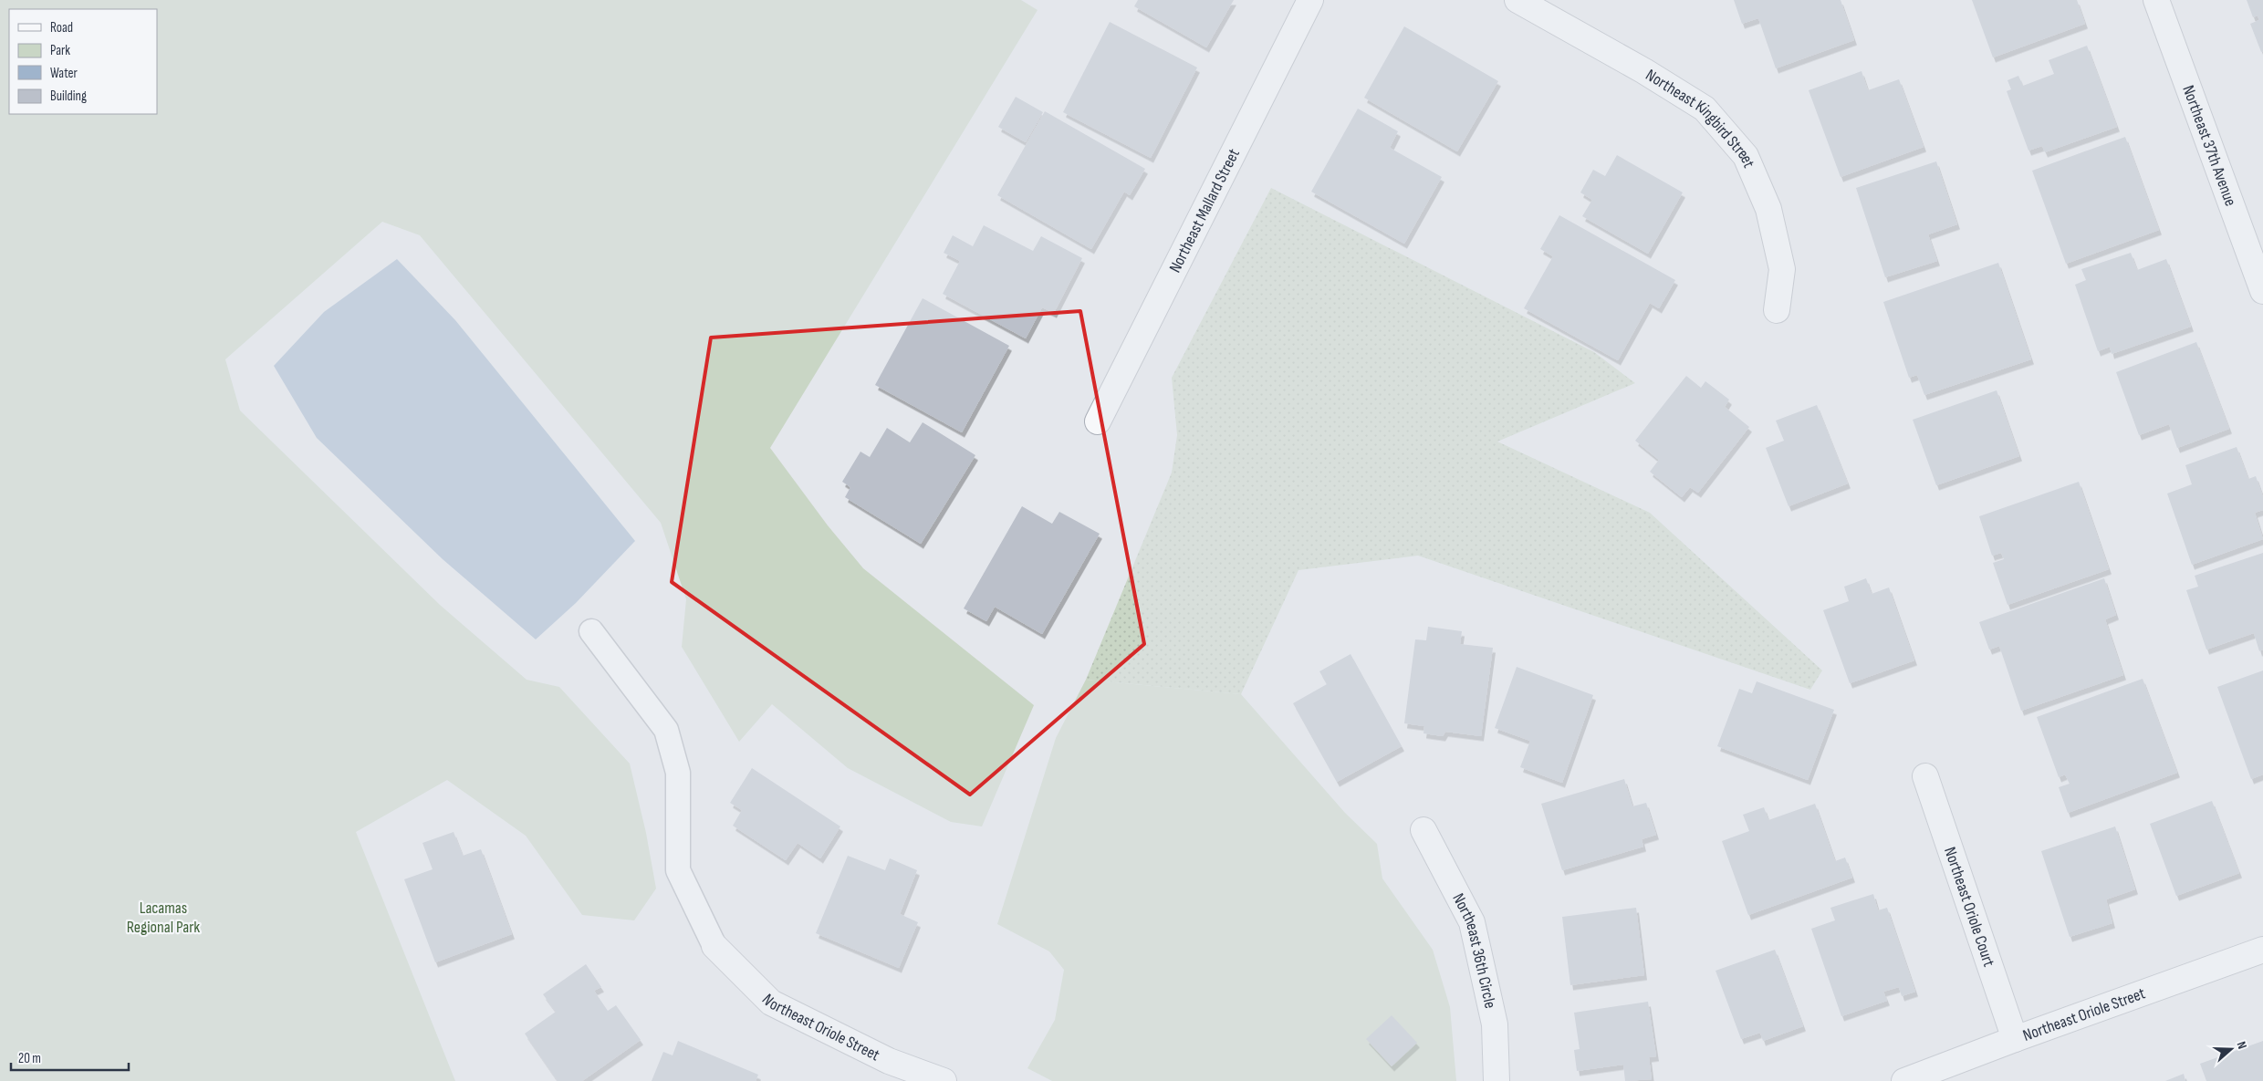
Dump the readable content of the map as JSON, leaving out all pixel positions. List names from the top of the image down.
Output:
{
  "streets": {
    "street": [
      "Northeast Kingbird Street",
      "Northeast 37th Avenue",
      "Northeast Mallard Street",
      "Northeast Oriole Court",
      "Northeast 36th Circle",
      "Northeast Oriole Street"
    ]
  },
  "crossings": [
    ["Northeast Oriole Court", "Northeast Oriole Street"]
  ],
  "parks": ["Lacamas Regional Park"],
  "legend": [
    "Road",
    "Park",
    "Water",
    "Building"
  ],
  "scale_bar": "20 m",
  "north": "right"
}
